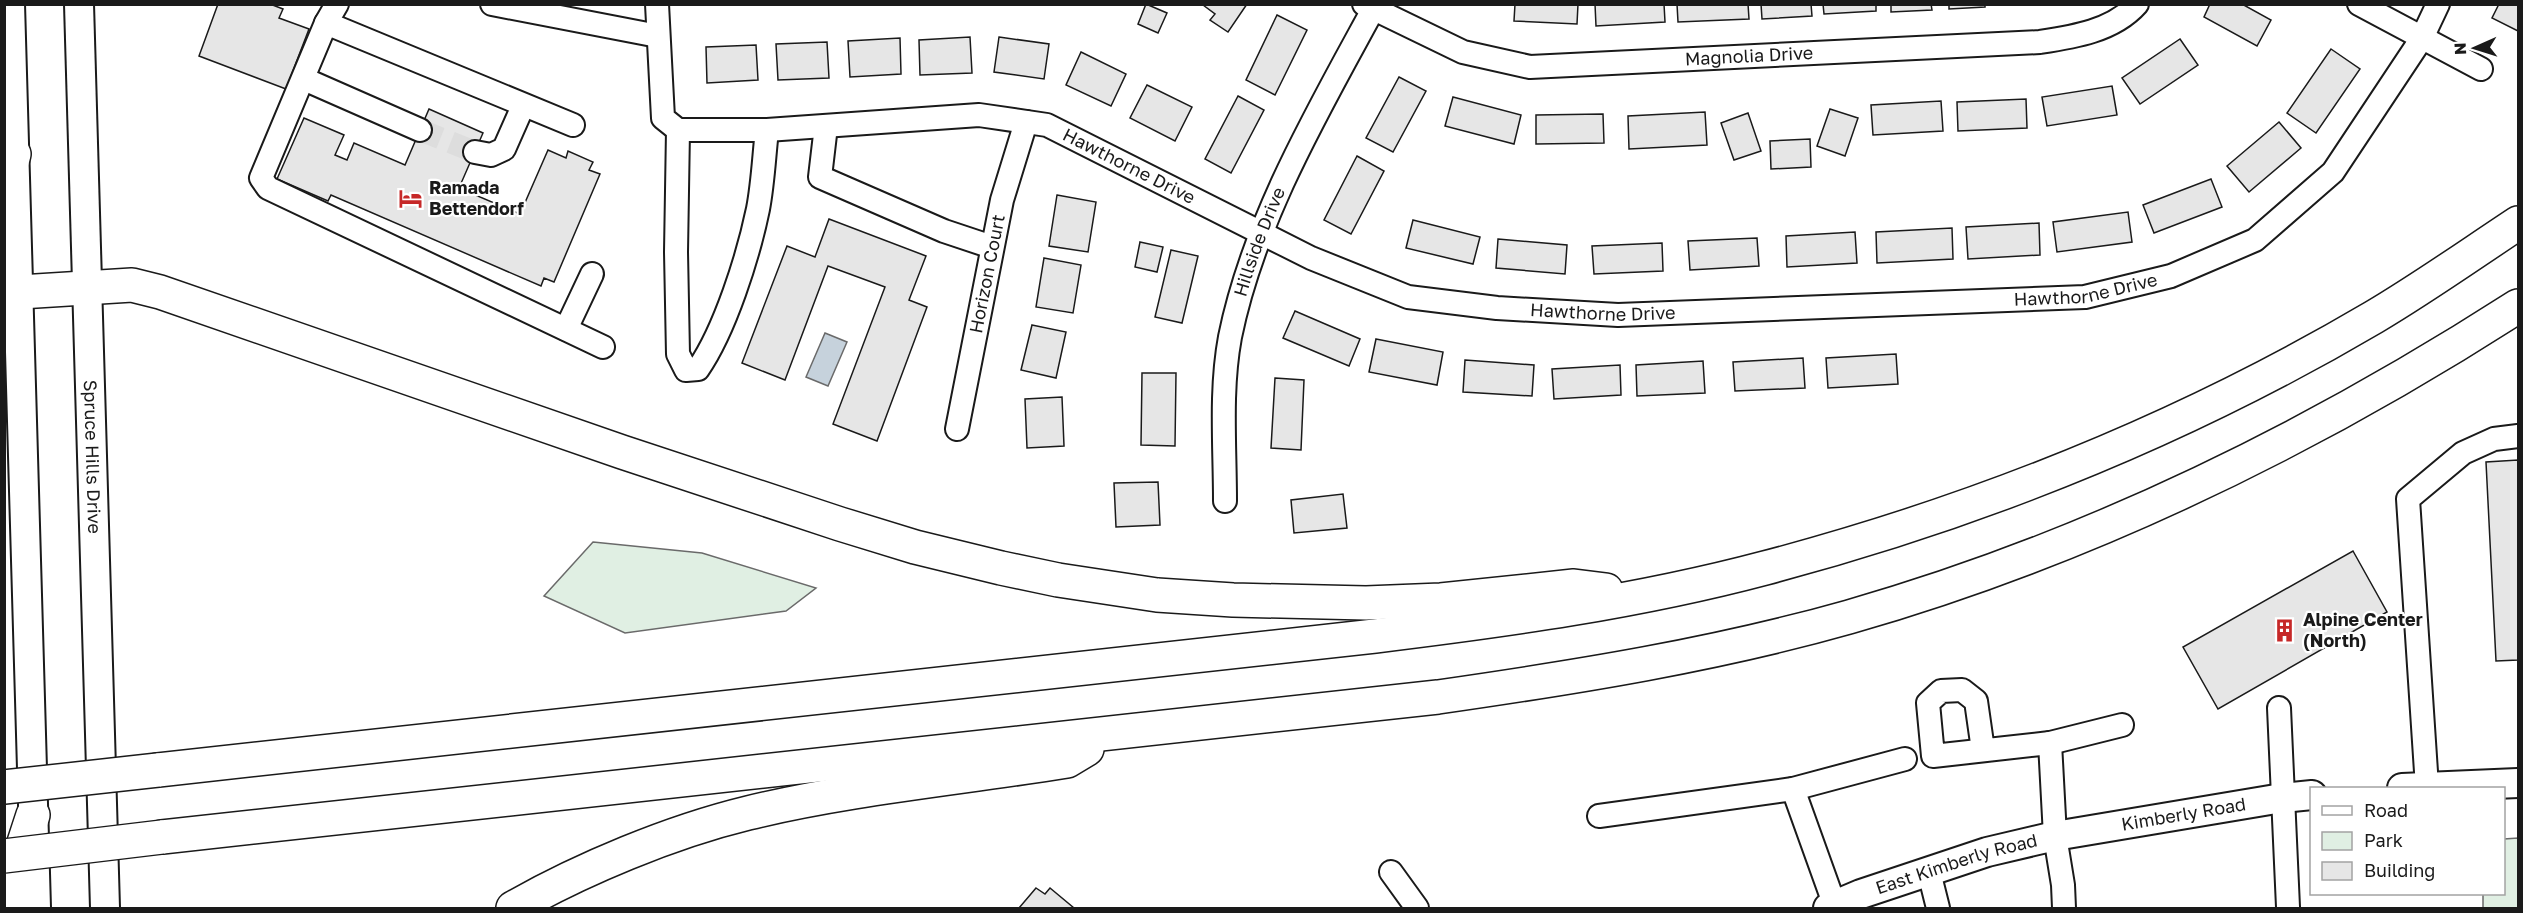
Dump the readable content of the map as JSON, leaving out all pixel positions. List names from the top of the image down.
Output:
{
  "streets": {
    "main road": ["Spruce Hills Drive", "Kimberly Road", "East Kimberly Road"],
    "street": [
      "Magnolia Drive",
      "Hawthorne Drive",
      "Hillside Drive",
      "Horizon Court"
    ]
  },
  "crossings": [
    ["Magnolia Drive", "Hillside Drive"],
    ["Hawthorne Drive", "Hillside Drive"],
    ["Hawthorne Drive", "Horizon Court"],
    ["Kimberly Road", "East Kimberly Road"]
  ],
  "places": {
    "hotel": ["Ramada Bettendorf"],
    "building": ["Alpine Center (North)"]
  },
  "legend": ["Road", "Park", "Building"],
  "north": "left"
}
